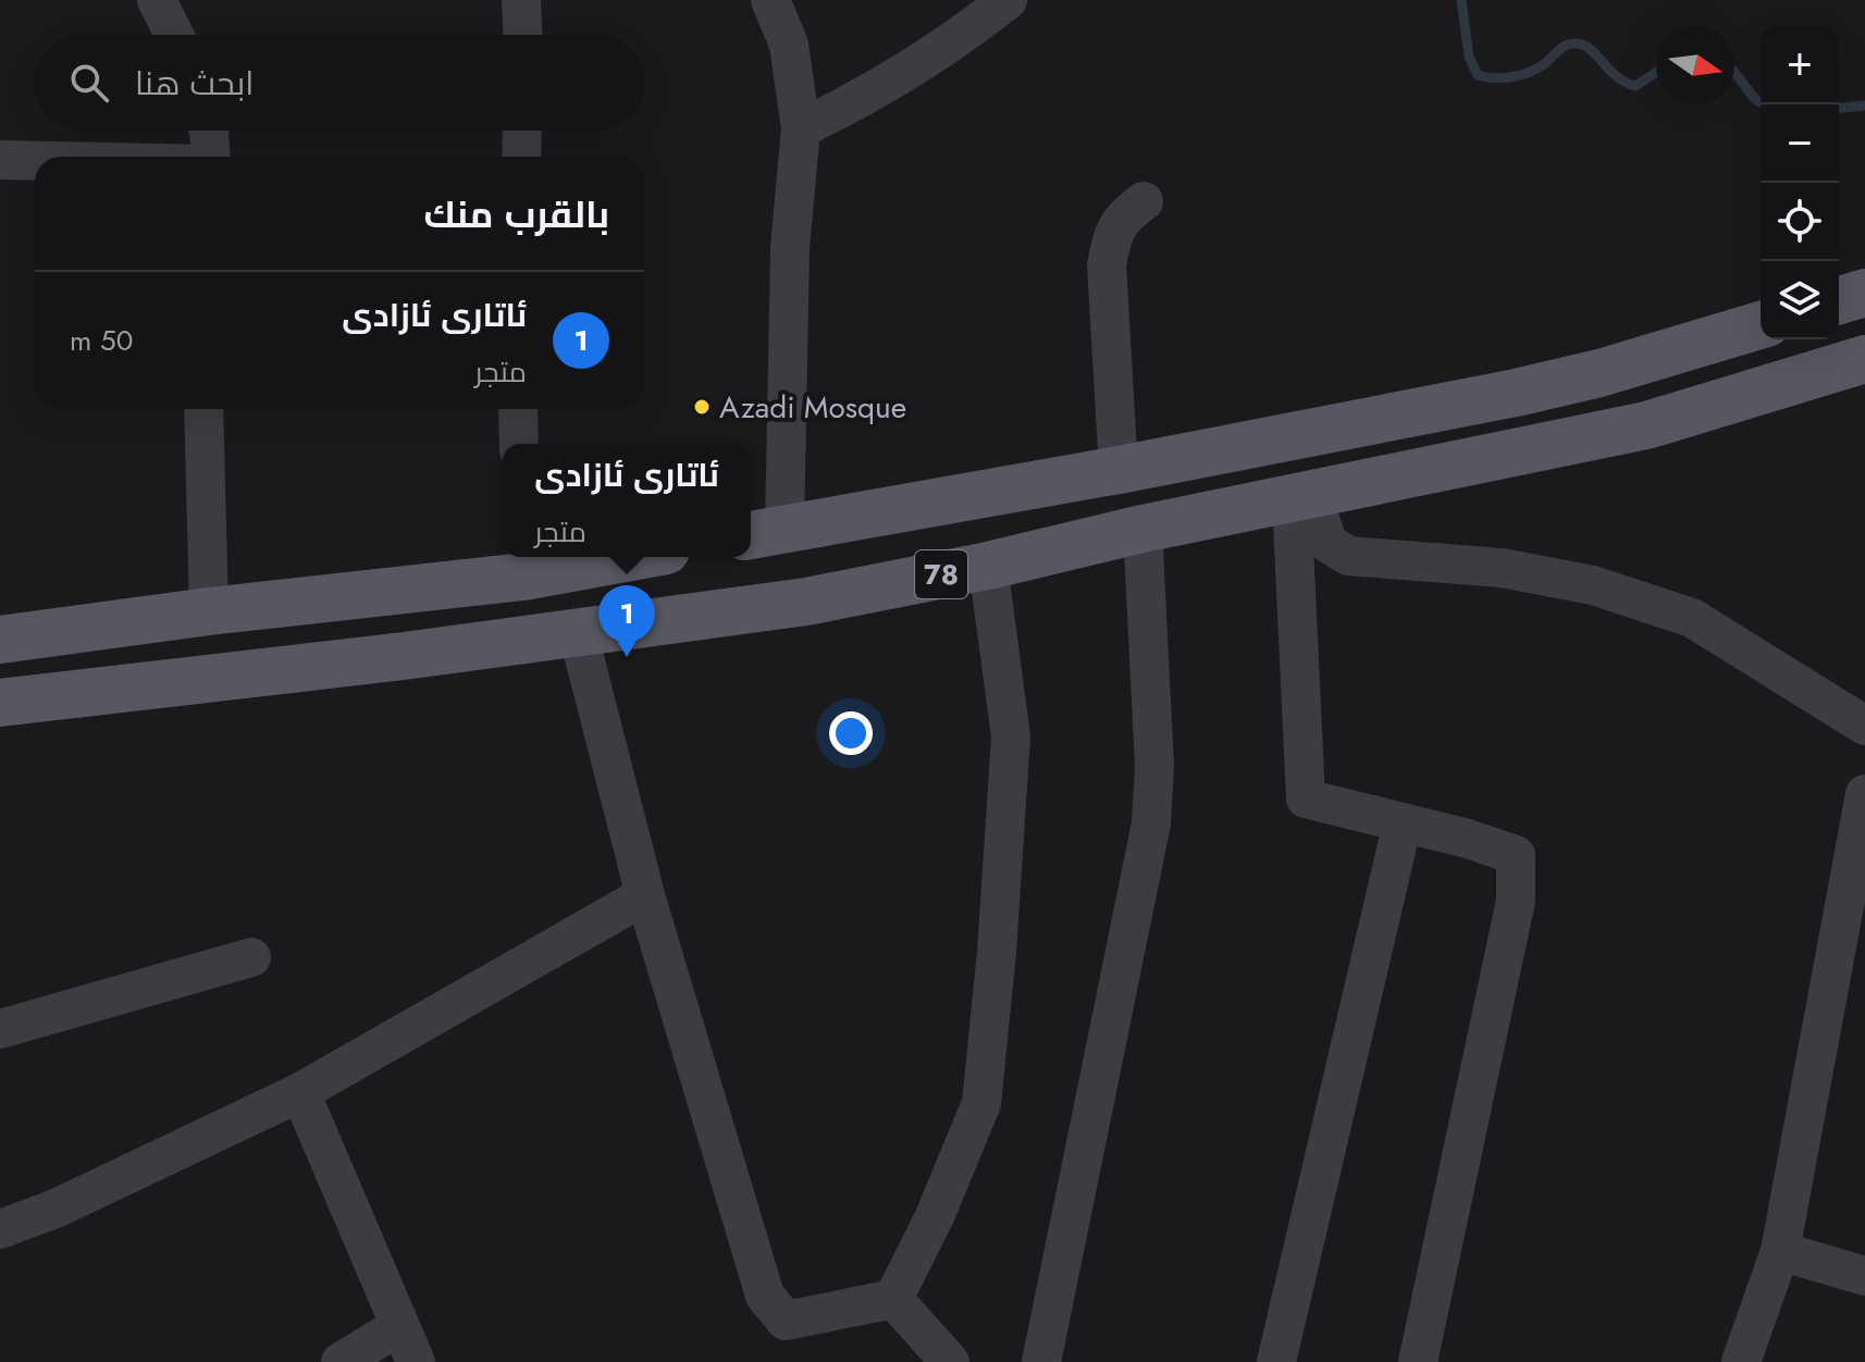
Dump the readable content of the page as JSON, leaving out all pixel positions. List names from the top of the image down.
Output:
{
  "streets": {
    "main road": ["78"]
  },
  "places": ["Azadi Mosque"],
  "north": "right",
  "page": {
    "map_buttons": ["+", "−"],
    "search": "ابحث هنا",
    "heading": "بالقرب منك",
    "list": [
      {
        "mark": "1",
        "name": "ئاتاری ئازادی",
        "note": "متجر",
        "value": "50 m"
      }
    ],
    "popup": ["ئاتاری ئازادی", "متجر"],
    "pins": "1"
  }
}
